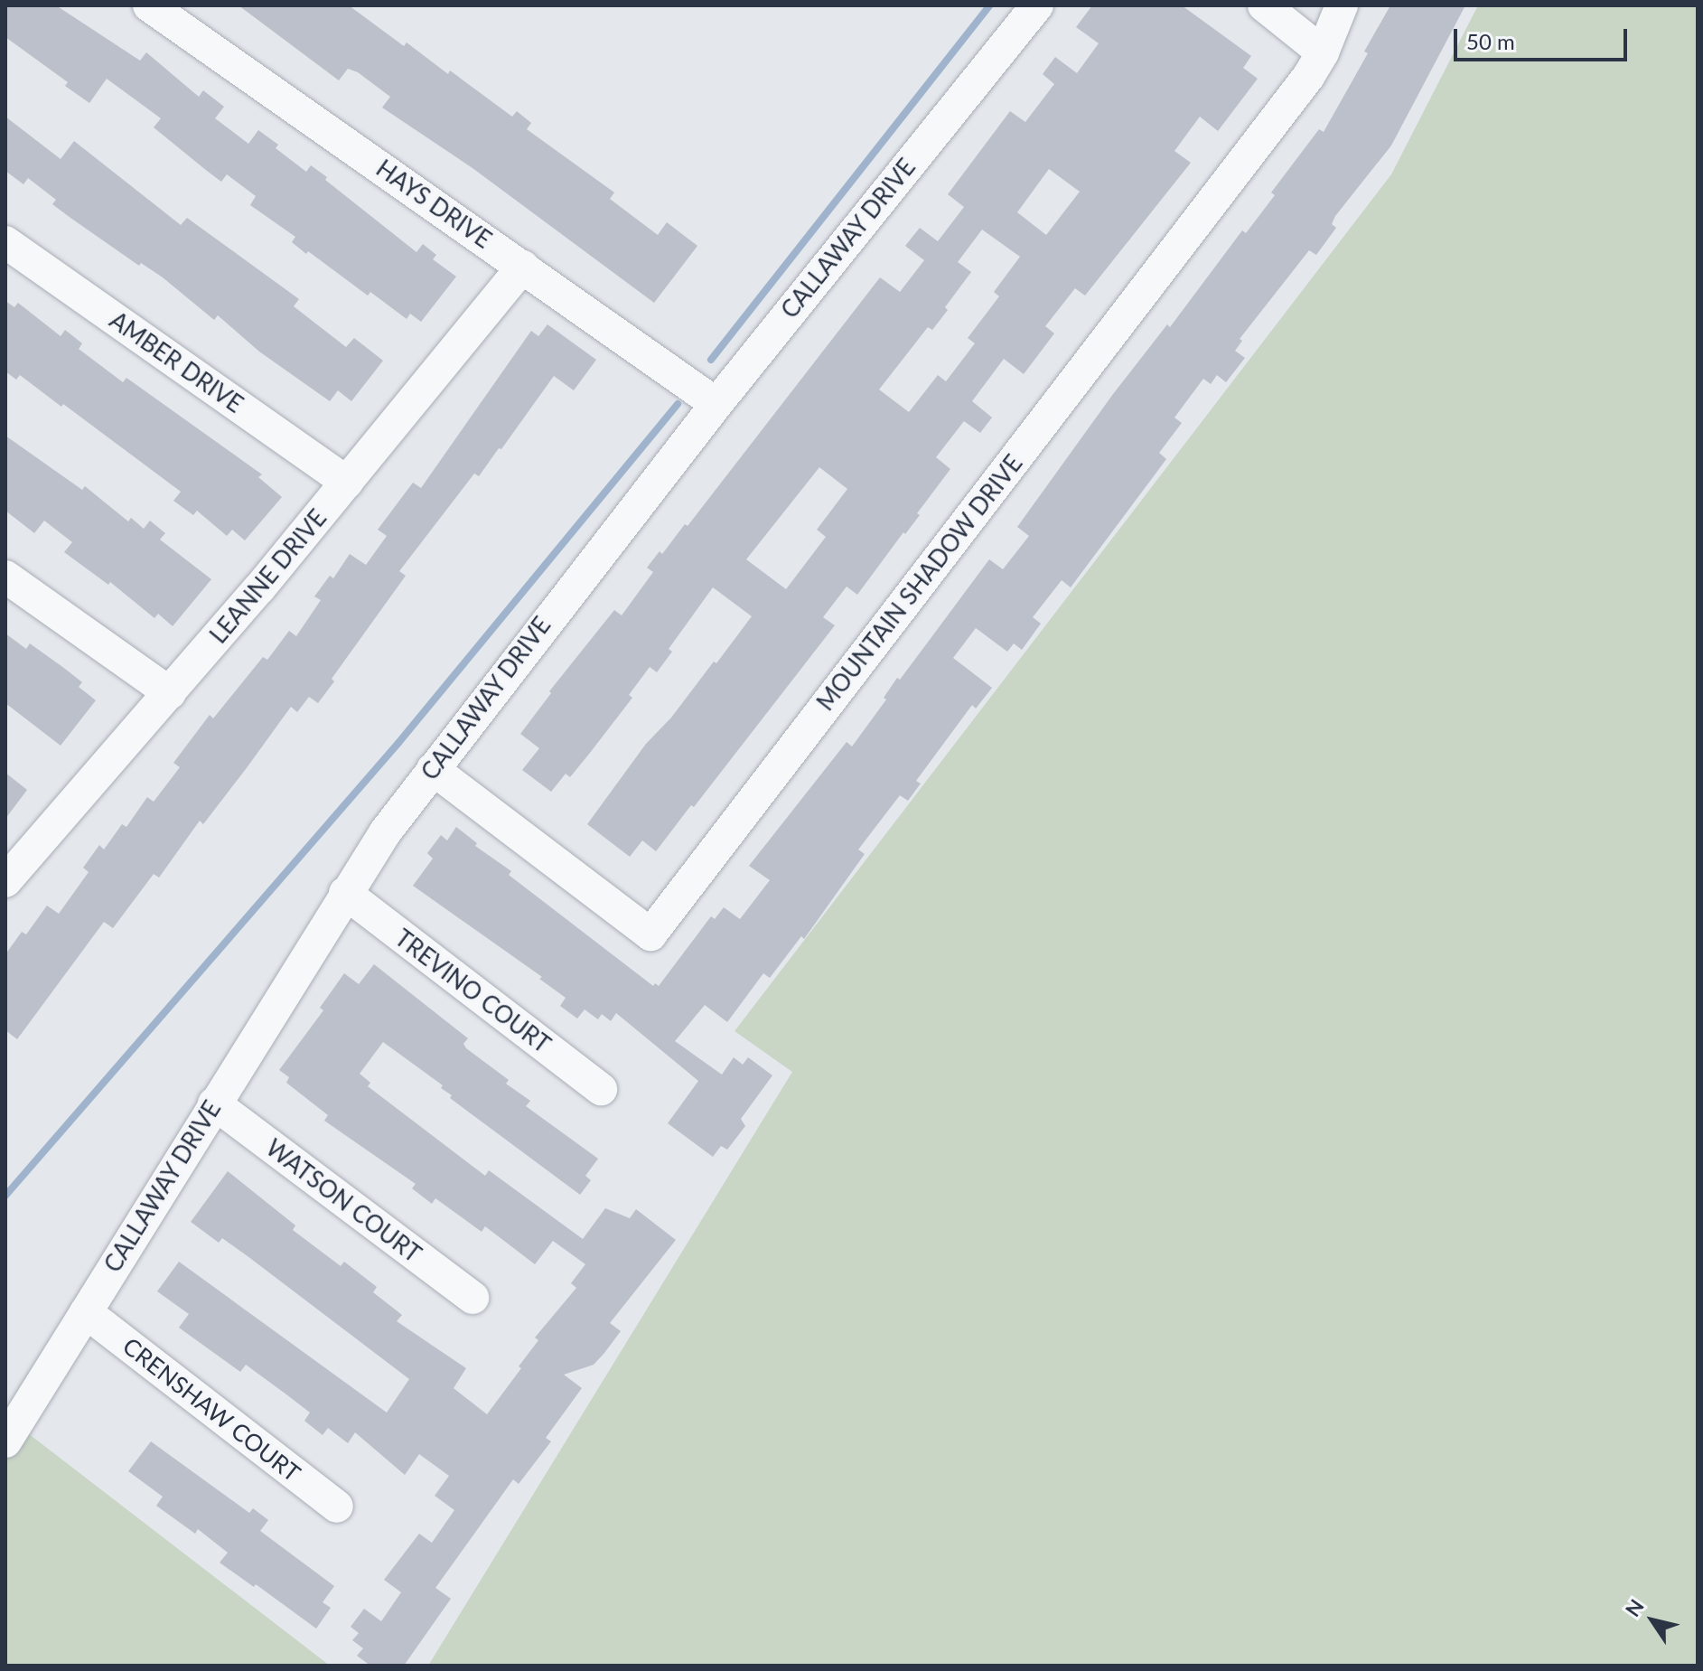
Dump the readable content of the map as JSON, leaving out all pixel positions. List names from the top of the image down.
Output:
{
  "streets": {
    "street": [
      "HAYS DRIVE",
      "CALLAWAY DRIVE",
      "AMBER DRIVE",
      "LEANNE DRIVE",
      "MOUNTAIN SHADOW DRIVE",
      "TREVINO COURT",
      "WATSON COURT",
      "CRENSHAW COURT"
    ]
  },
  "crossings": [
    ["HAYS DRIVE", "CALLAWAY DRIVE"],
    ["HAYS DRIVE", "LEANNE DRIVE"],
    ["CALLAWAY DRIVE", "MOUNTAIN SHADOW DRIVE"],
    ["CALLAWAY DRIVE", "TREVINO COURT"],
    ["CALLAWAY DRIVE", "WATSON COURT"],
    ["CALLAWAY DRIVE", "CRENSHAW COURT"],
    ["AMBER DRIVE", "LEANNE DRIVE"]
  ],
  "scale_bar": "50 m",
  "north": "top left"
}
